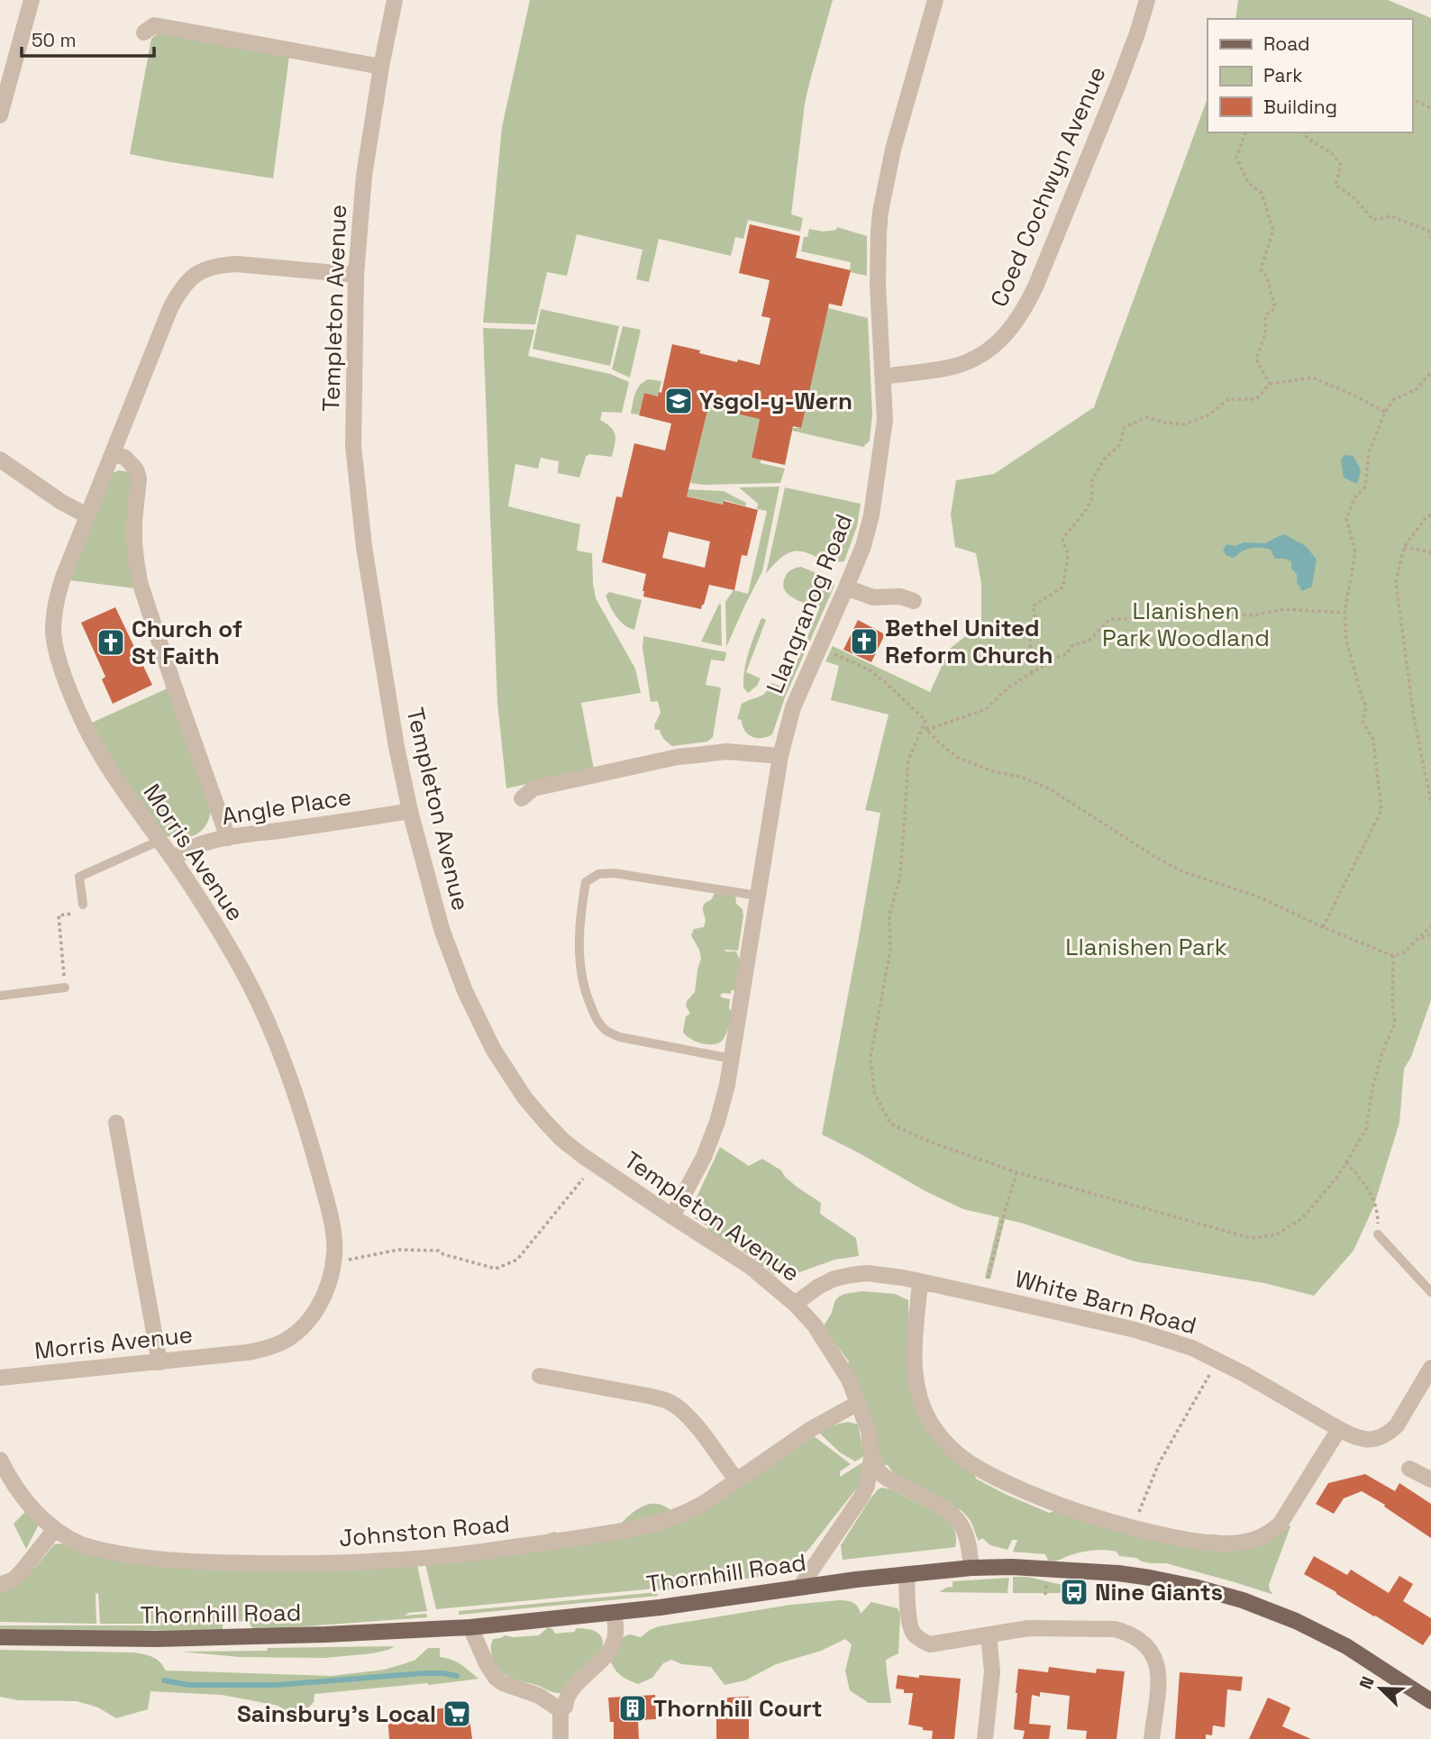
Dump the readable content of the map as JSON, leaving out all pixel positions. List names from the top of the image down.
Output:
{
  "streets": {
    "main road": ["Thornhill Road"],
    "street": [
      "Coed Cochwyn Avenue",
      "Templeton Avenue",
      "Llangranog Road",
      "Angle Place",
      "Morris Avenue",
      "White Barn Road",
      "Johnston Road"
    ]
  },
  "crossings": [
    ["Coed Cochwyn Avenue", "Llangranog Road"],
    ["Templeton Avenue", "Llangranog Road"],
    ["Templeton Avenue", "Angle Place"],
    ["Templeton Avenue", "Morris Avenue"],
    ["Templeton Avenue", "White Barn Road"],
    ["Templeton Avenue", "Johnston Road"],
    ["Templeton Avenue", "Thornhill Road"],
    ["Angle Place", "Morris Avenue"]
  ],
  "parks": ["Llanishen Park Woodland", "Llanishen Park"],
  "places": {
    "school or university": ["Ysgol-y-Wern"],
    "church": ["Bethel United Reform Church", "Church of St Faith"],
    "bus stop": ["Nine Giants"],
    "building": ["Thornhill Court"],
    "supermarket": ["Sainsbury's Local"]
  },
  "legend": ["Road", "Park", "Building"],
  "scale_bar": "50 m",
  "north": "top left"
}
